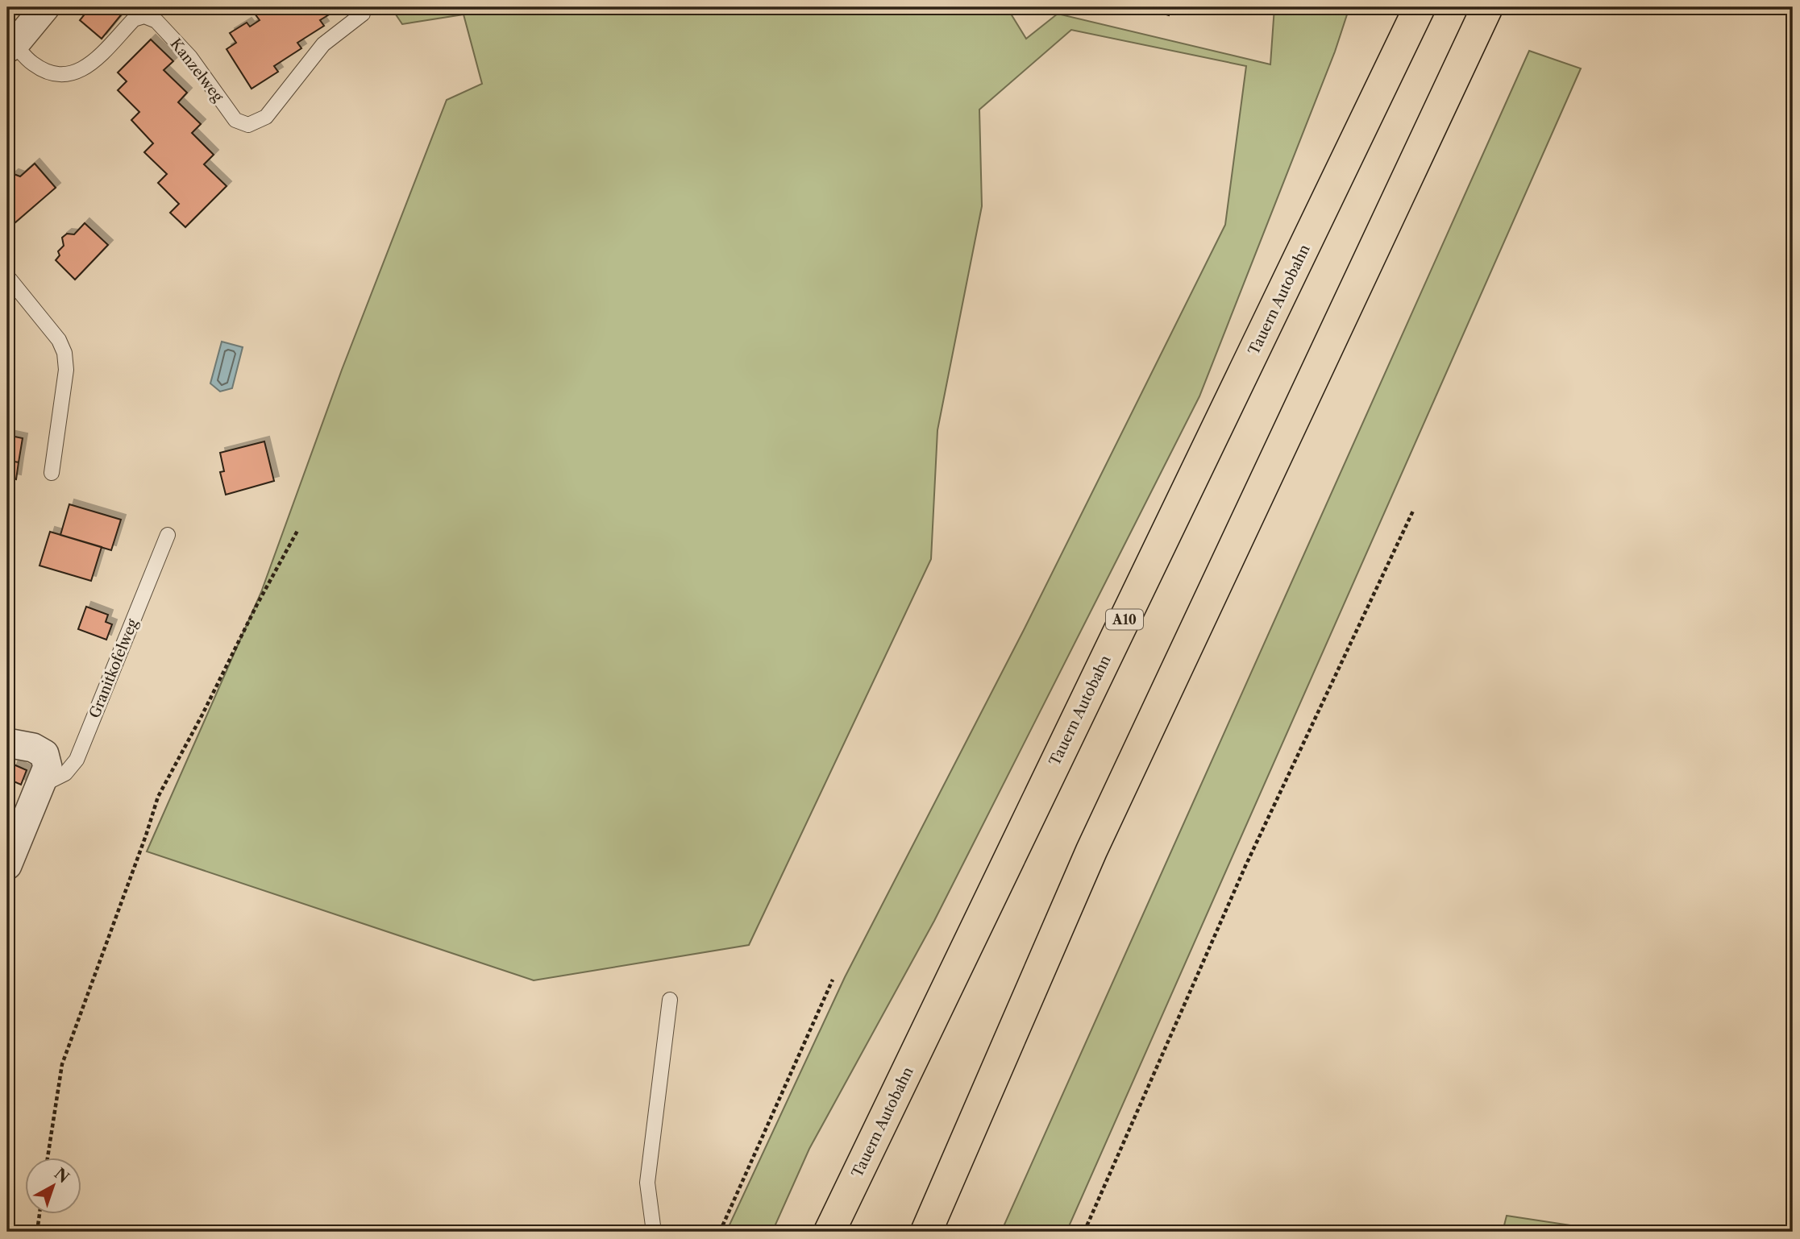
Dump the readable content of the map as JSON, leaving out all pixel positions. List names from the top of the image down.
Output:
{
  "streets": {
    "highway": ["Tauern Autobahn", "A10"],
    "street": ["Kanzelweg"],
    "lane": ["Granitkofelweg"]
  },
  "north": "top right"
}
